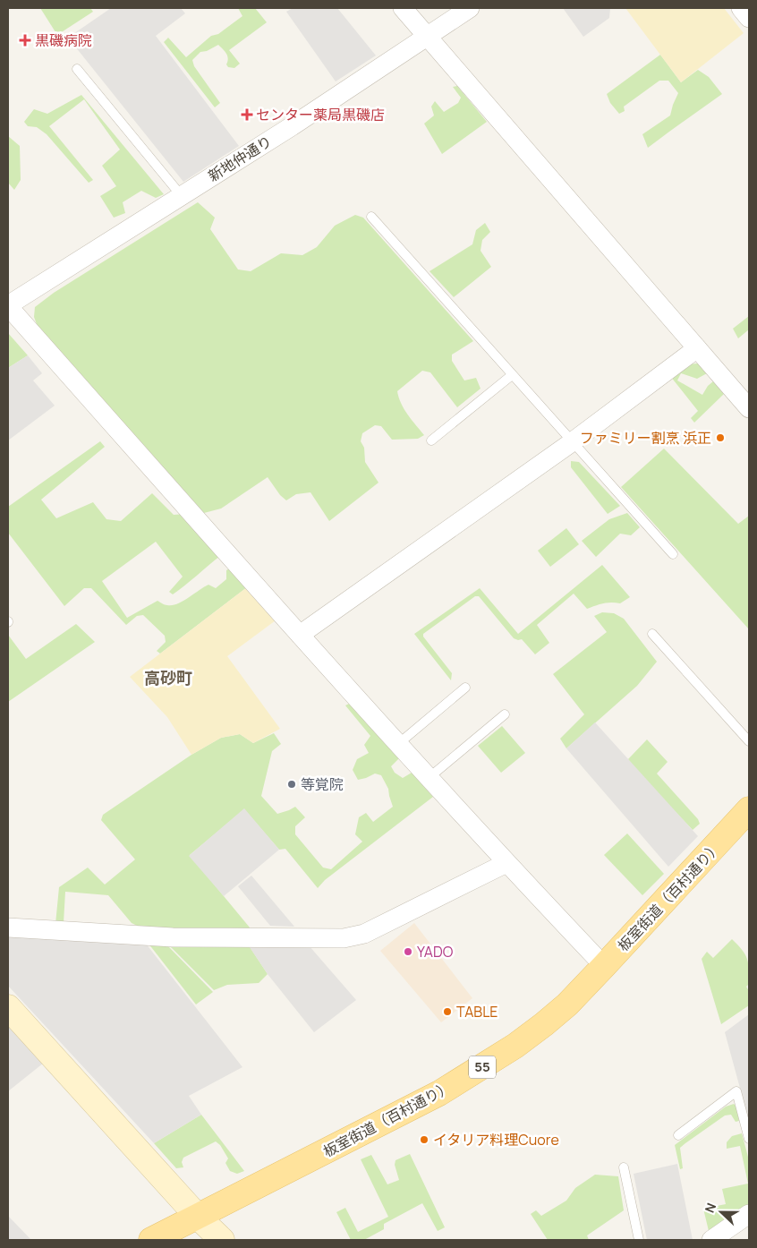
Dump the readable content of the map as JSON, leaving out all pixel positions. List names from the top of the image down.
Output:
{
  "streets": {
    "main road": ["板室街道（百村通り）", "55"],
    "street": ["新地仲通り"]
  },
  "districts": ["高砂町"],
  "places": {
    "health": ["黒磯病院", "センター薬局黒磯店"],
    "other": [
      "ファミリー割烹 浜正",
      "等覚院",
      "YADO",
      "TABLE",
      "イタリア料理Cuore"
    ]
  },
  "north": "left"
}
